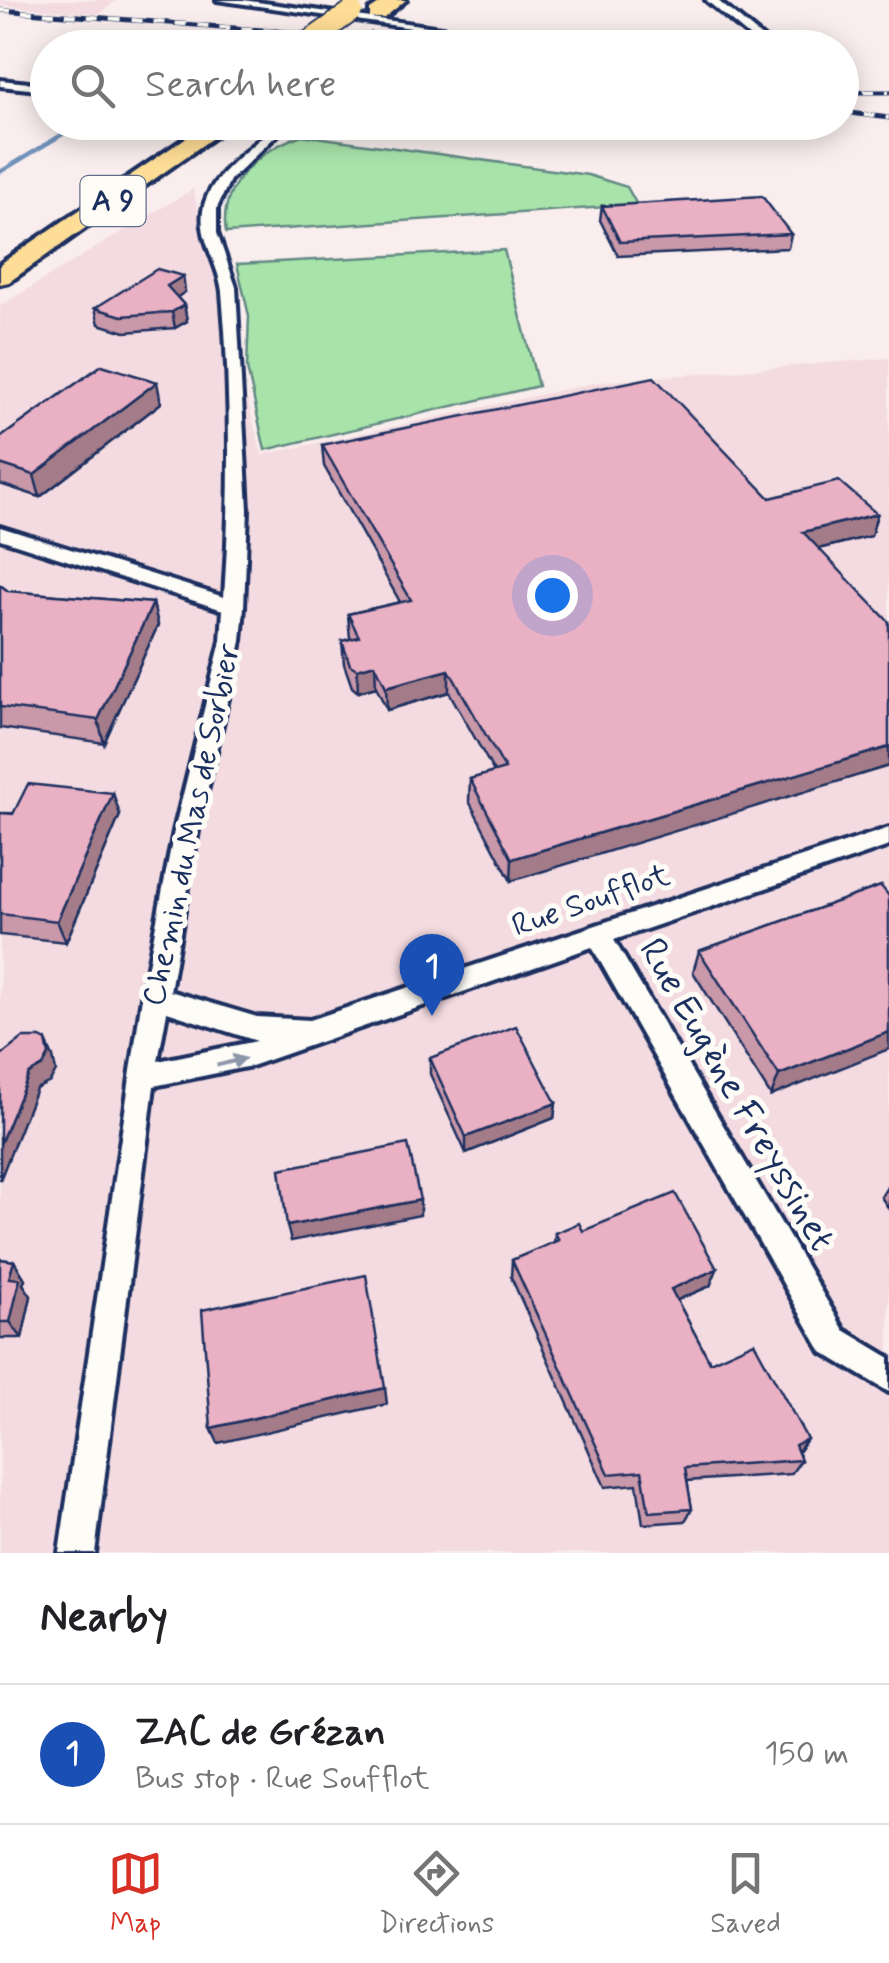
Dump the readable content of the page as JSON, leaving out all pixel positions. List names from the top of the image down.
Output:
{
  "streets": {
    "highway": ["A 9"],
    "street": ["Chemin du Mas de Sorbier", "Rue Soufflot", "Rue Eugène Freyssinet"]
  },
  "crossings": [
    ["Chemin du Mas de Sorbier", "Rue Soufflot"],
    ["Rue Soufflot", "Rue Eugène Freyssinet"]
  ],
  "page": {
    "search": "Search here",
    "pins": "1",
    "heading": "Nearby",
    "list": [
      {
        "mark": "1",
        "name": "ZAC de Grézan",
        "note": "Bus stop · Rue Soufflot",
        "value": "150 m"
      }
    ],
    "nav": ["Map", "Directions", "Saved"]
  }
}
